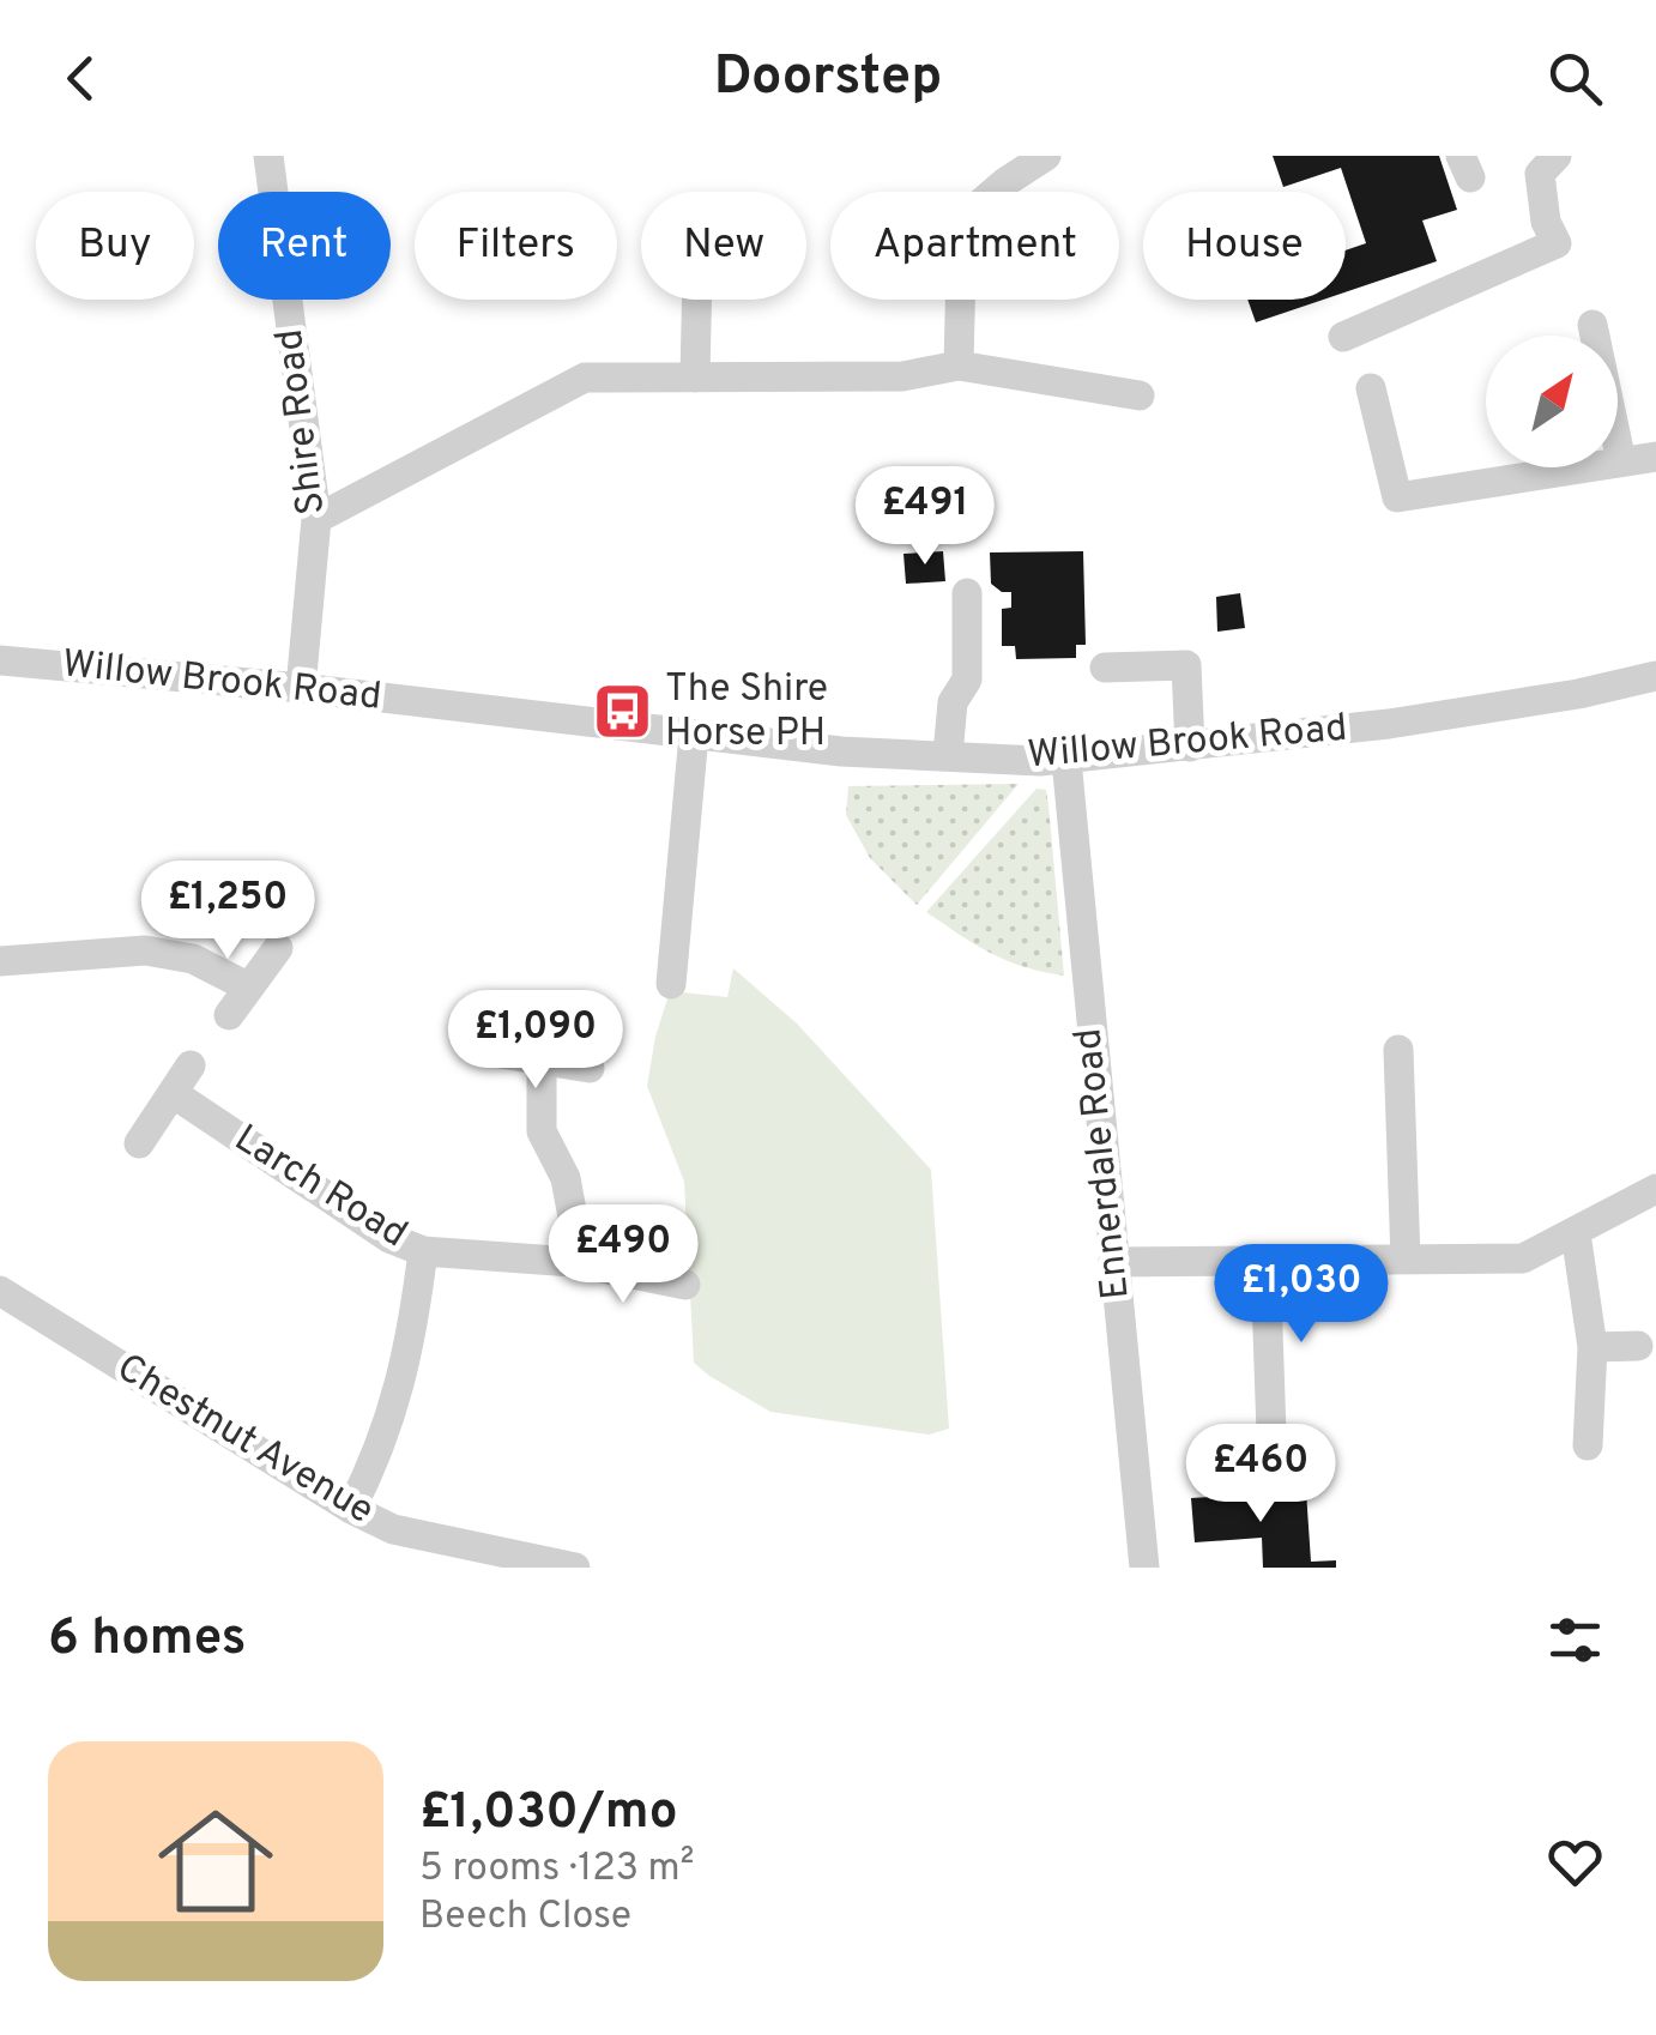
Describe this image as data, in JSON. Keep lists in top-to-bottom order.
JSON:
{
  "streets": {
    "street": [
      "Shire Road",
      "Willow Brook Road",
      "Ennerdale Road",
      "Larch Road",
      "Chestnut Avenue"
    ]
  },
  "crossings": [
    ["Shire Road", "Willow Brook Road"],
    ["Willow Brook Road", "Ennerdale Road"],
    ["Larch Road", "Chestnut Avenue"]
  ],
  "places": {
    "bus stop": ["The Shire Horse PH"]
  },
  "north": "top right",
  "page": {
    "header": "Doorstep",
    "chip": [
      "Buy",
      "Rent",
      "Filters",
      "New",
      "Apartment",
      "House"
    ],
    "price": [
      "£491",
      "£1,250",
      "£1,090",
      "£490",
      "£1,030",
      "£460"
    ],
    "heading": "6 homes",
    "list": [
      {
        "name": "£1,030/mo",
        "note": "5 rooms · 123 m² · Beech Close"
      }
    ]
  }
}
